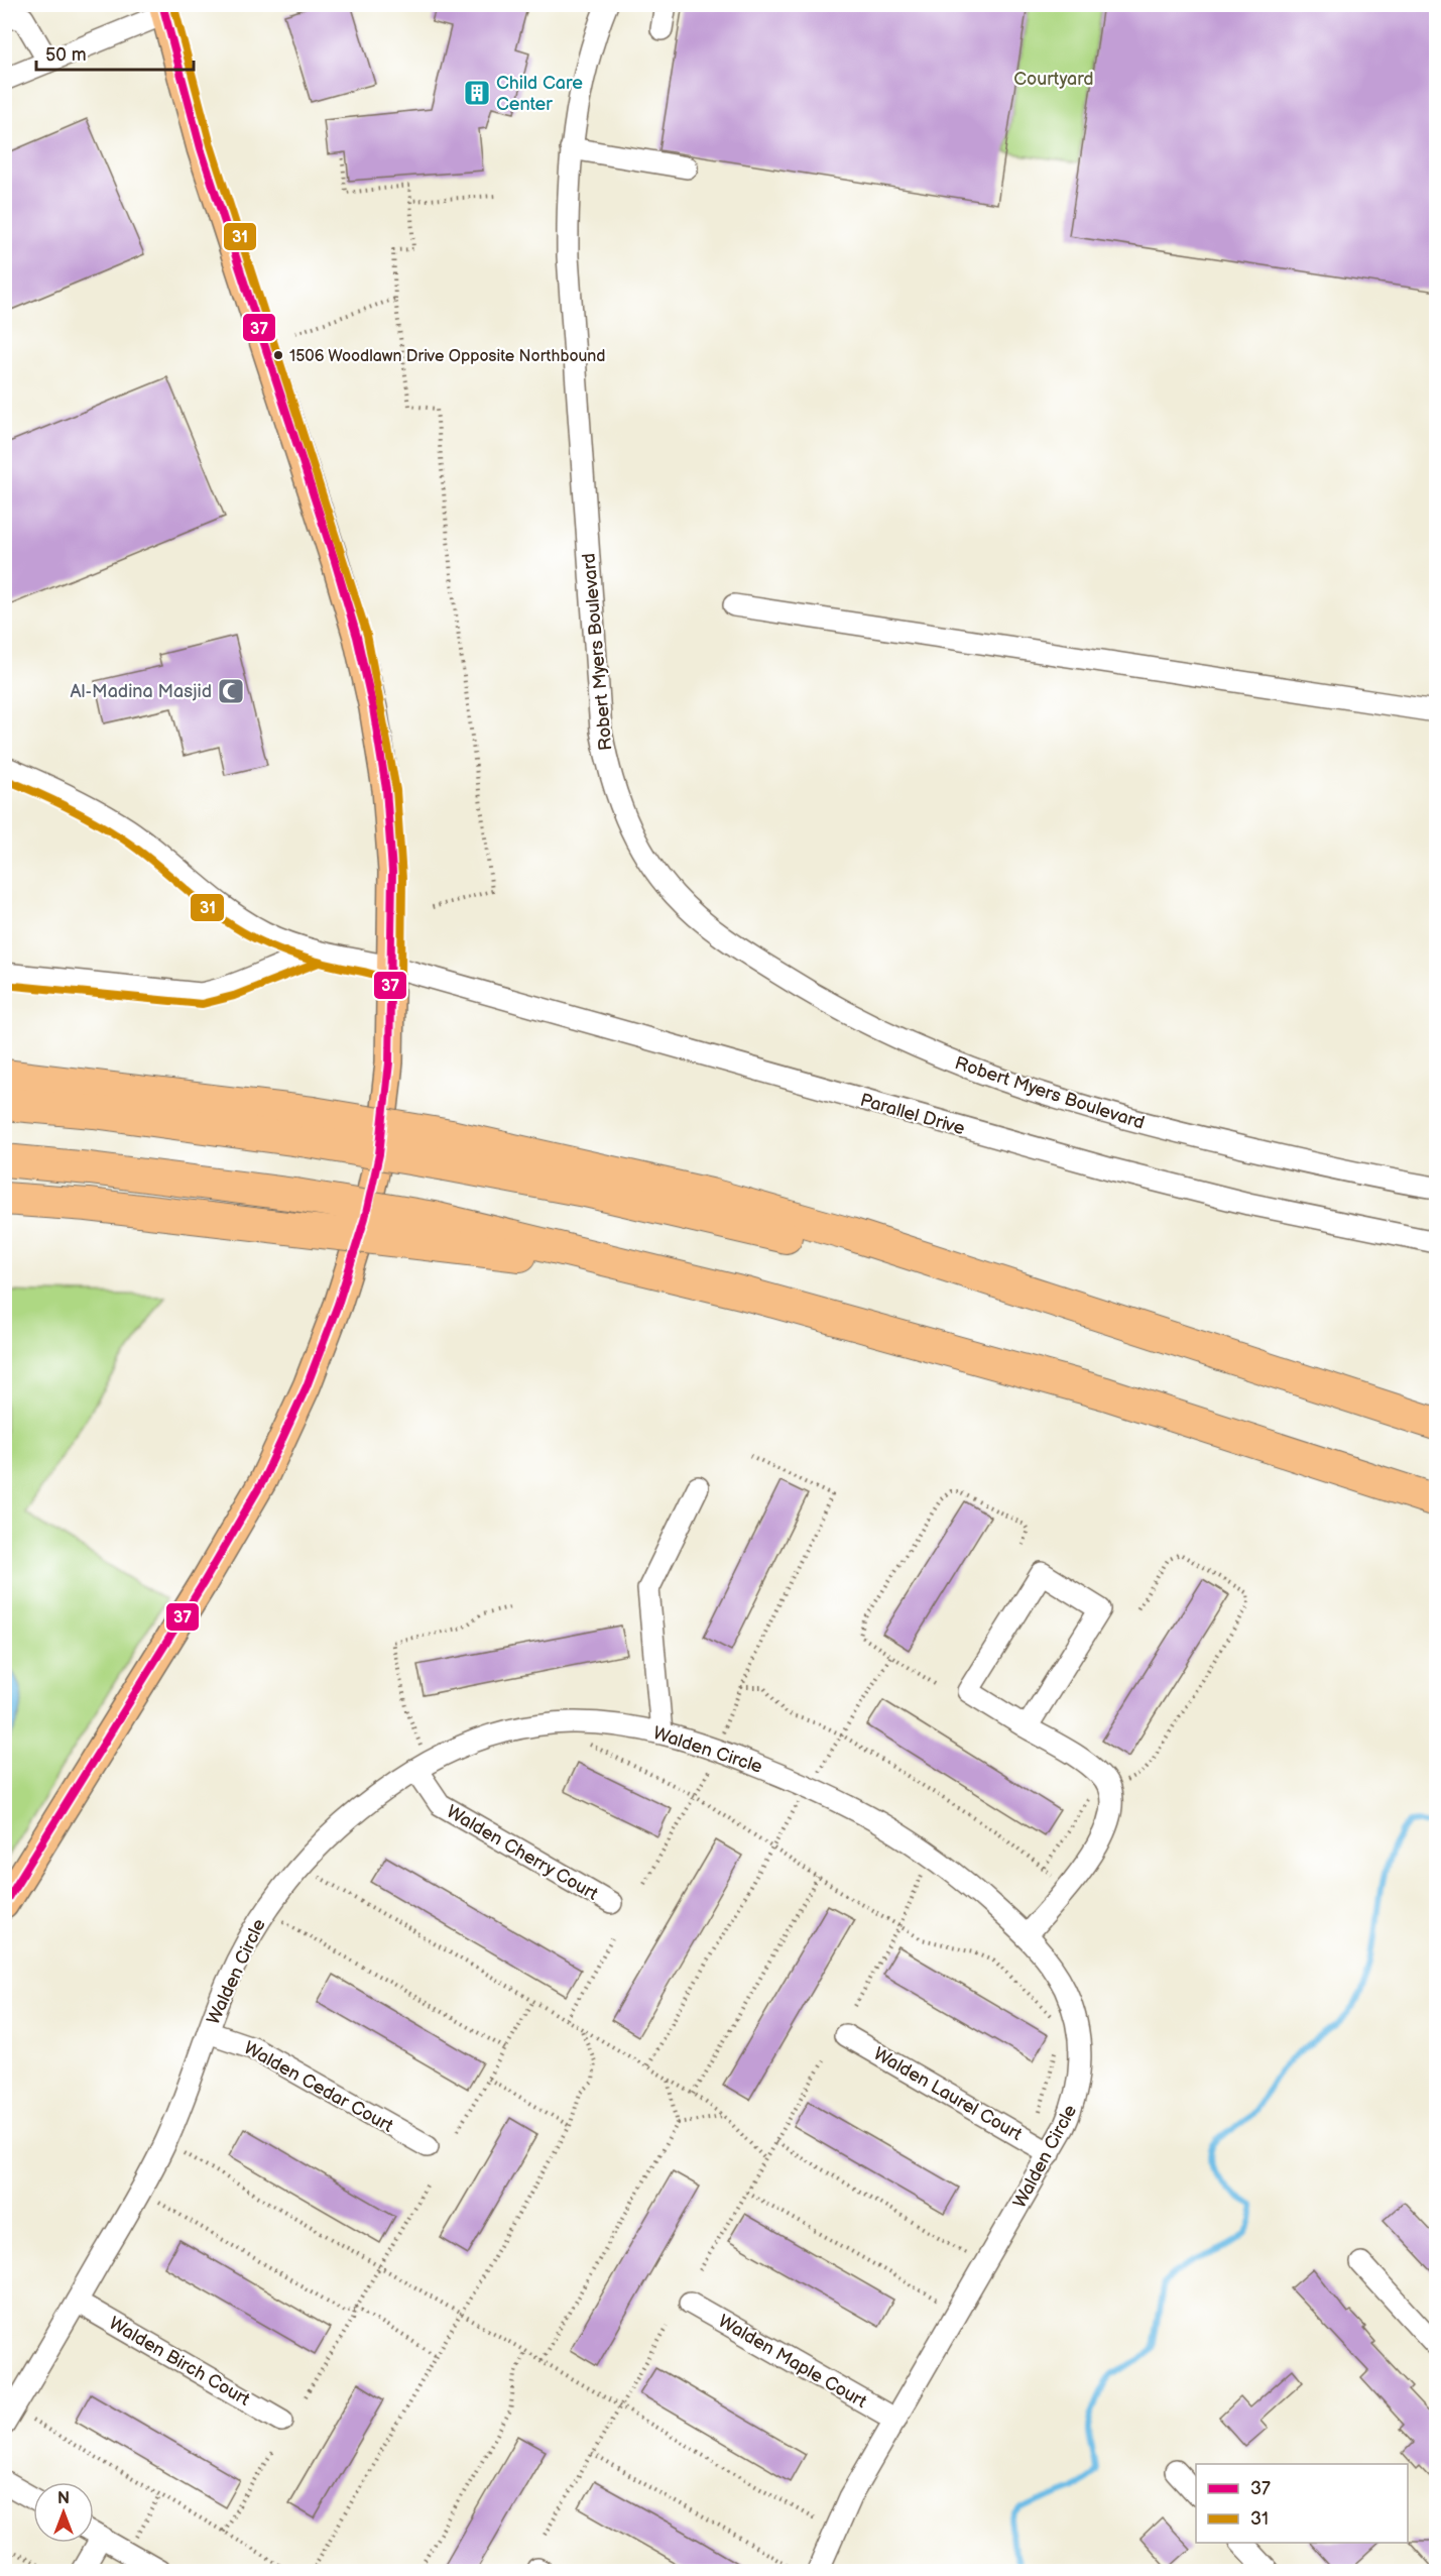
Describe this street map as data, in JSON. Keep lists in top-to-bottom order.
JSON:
{
  "streets": {
    "street": [
      "Robert Myers Boulevard",
      "Parallel Drive",
      "Walden Circle",
      "Walden Cherry Court",
      "Walden Cedar Court",
      "Walden Laurel Court",
      "Walden Birch Court",
      "Walden Maple Court"
    ]
  },
  "crossings": [
    ["Walden Circle", "Walden Cherry Court"],
    ["Walden Circle", "Walden Cedar Court"],
    ["Walden Circle", "Walden Laurel Court"],
    ["Walden Circle", "Walden Birch Court"],
    ["Walden Circle", "Walden Maple Court"]
  ],
  "parks": ["Courtyard"],
  "places": {
    "building": ["Child Care Center"],
    "other": ["1506 Woodlawn Drive Opposite Northbound"],
    "mosque": ["Al-Madina Masjid"]
  },
  "lines": ["transit line 37", "transit line 31"],
  "legend": ["37", "31"],
  "scale_bar": "50 m",
  "north": "top"
}
